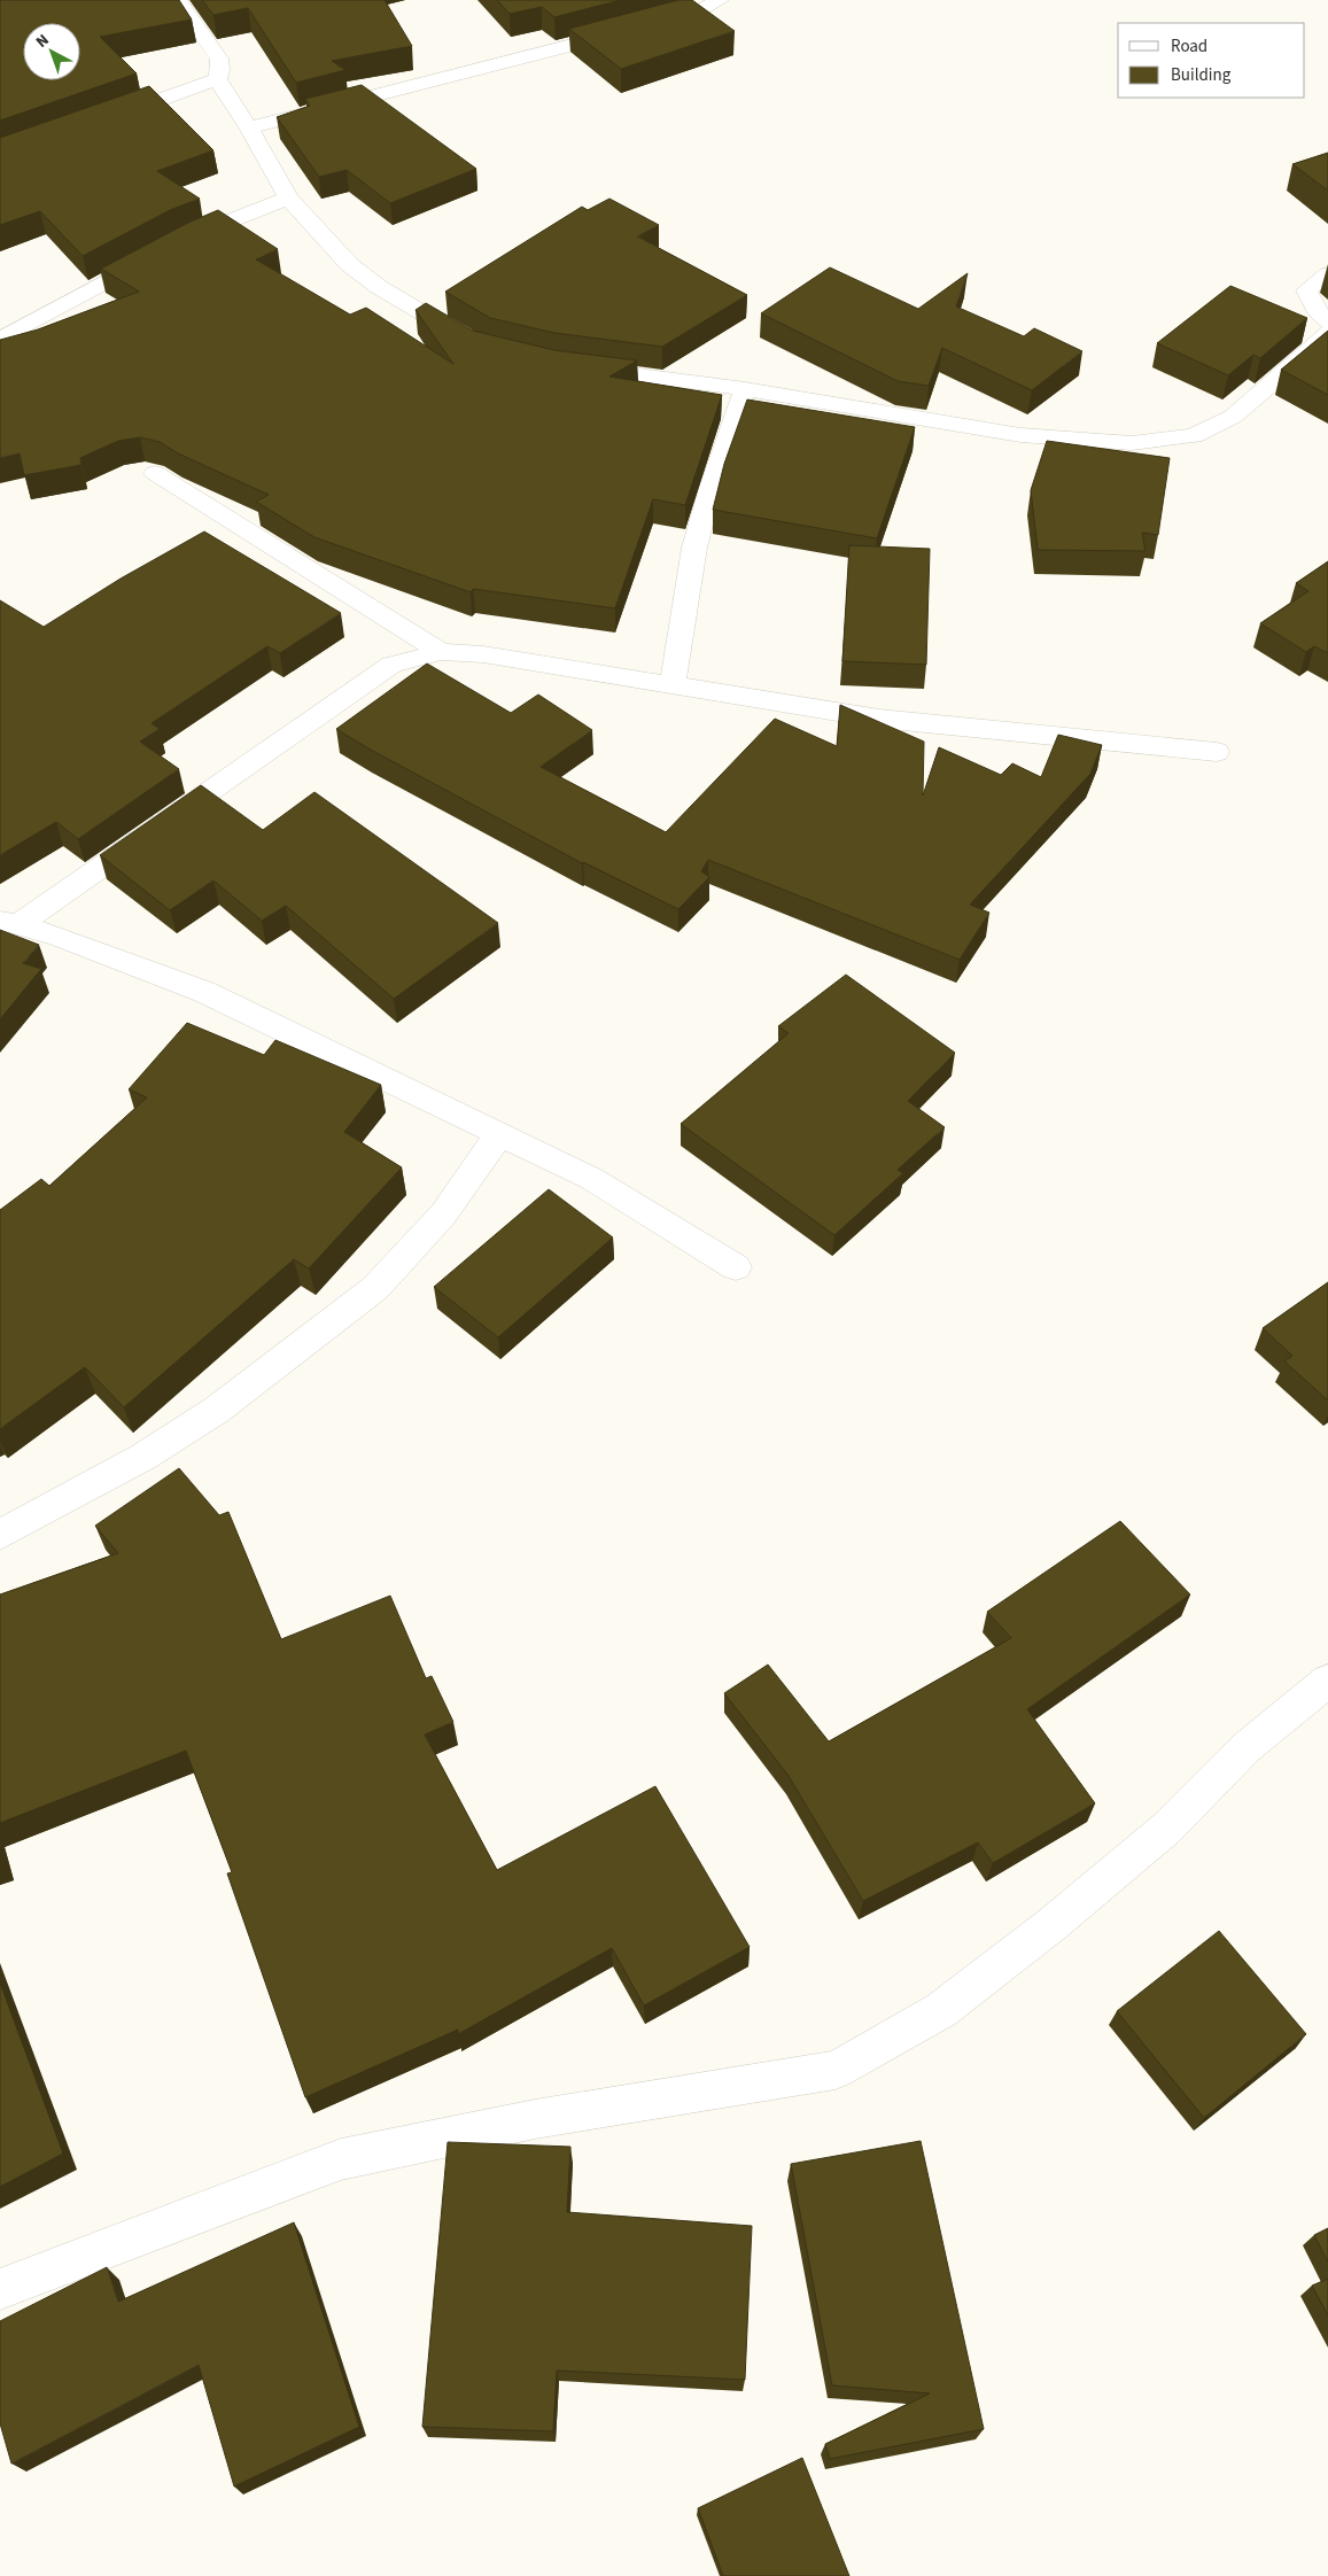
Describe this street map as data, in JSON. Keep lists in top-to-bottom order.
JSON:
{
  "legend": ["Road", "Building"],
  "north": "top left"
}
